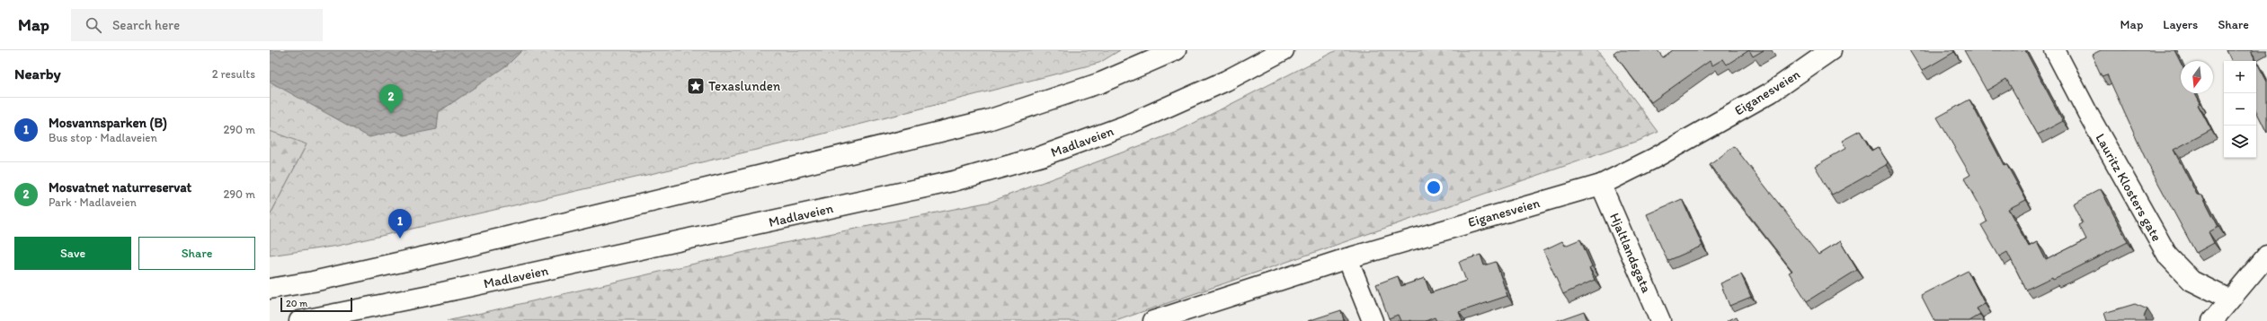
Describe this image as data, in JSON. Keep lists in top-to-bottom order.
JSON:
{
  "streets": {
    "main road": [
      "Eiganesveien",
      "Madlaveien",
      "Lauritz Klosters gate",
      "Hjaltlandsgata"
    ]
  },
  "crossings": [
    ["Eiganesveien", "Hjaltlandsgata"]
  ],
  "places": {
    "place": ["Texaslunden"]
  },
  "scale_bar": "20 m",
  "north": "bottom",
  "page": {
    "header": "Map",
    "search": "Search here",
    "nav": ["Map", "Layers", "Share"],
    "heading": ["Nearby", "2 results"],
    "map_buttons": ["+", "−"],
    "pins": ["2", "1"],
    "list": [
      {
        "mark": "1",
        "name": "Mosvannsparken (B)",
        "note": "Bus stop · Madlaveien",
        "value": "290 m"
      },
      {
        "mark": "2",
        "name": "Mosvatnet naturreservat",
        "note": "Park · Madlaveien",
        "value": "290 m"
      }
    ],
    "buttons": ["Save", "Share"],
    "scale": "20 m"
  }
}
